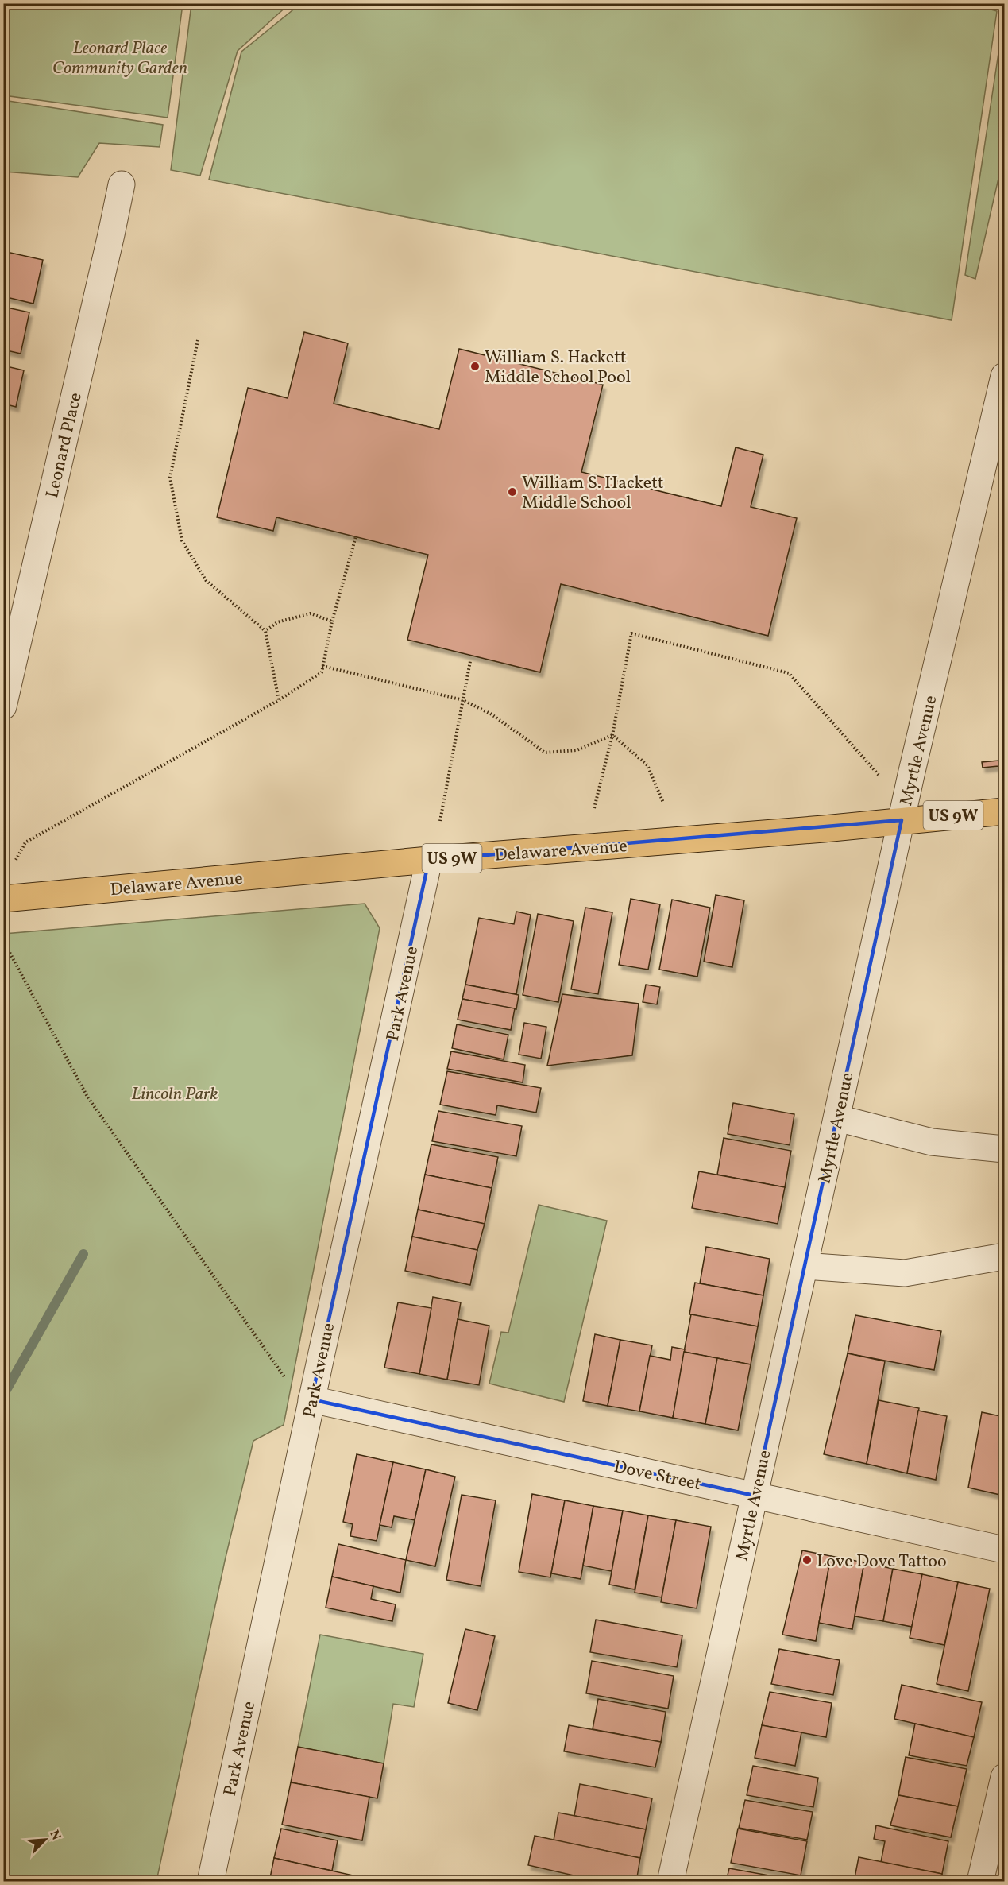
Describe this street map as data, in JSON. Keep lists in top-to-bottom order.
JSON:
{
  "streets": {
    "main road": ["US 9W", "Delaware Avenue"],
    "street": [
      "Leonard Place",
      "Myrtle Avenue",
      "Park Avenue",
      "Dove Street"
    ]
  },
  "crossings": [
    ["Myrtle Avenue", "Delaware Avenue"],
    ["Myrtle Avenue", "Dove Street"],
    ["Delaware Avenue", "Park Avenue"],
    ["Park Avenue", "Dove Street"]
  ],
  "parks": ["Leonard Place Community Garden", "Lincoln Park"],
  "places": ["William S. Hackett Middle School Pool", "William S. Hackett Middle School", "Love Dove Tattoo"],
  "north": "top right"
}
